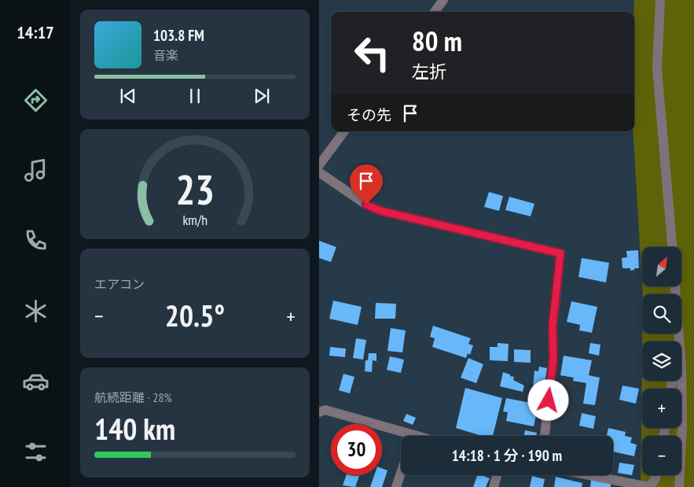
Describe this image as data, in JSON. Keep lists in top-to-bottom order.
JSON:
{
  "north": "top right",
  "page": {
    "tabs": "14:17",
    "turn": ["80 m", "左折"],
    "song": ["103.8 FM", "音楽"],
    "then": "その先",
    "map_buttons": ["+", "−"],
    "tile": [
      "エアコン",
      ["航続距離 · 28%", "140 km"]
    ],
    "heat": ["−", "20.5°", "+"],
    "limit": "30",
    "trip": "14:18 · 1 分 · 190 m",
    "gauge": ["23", "km/h"]
  }
}
